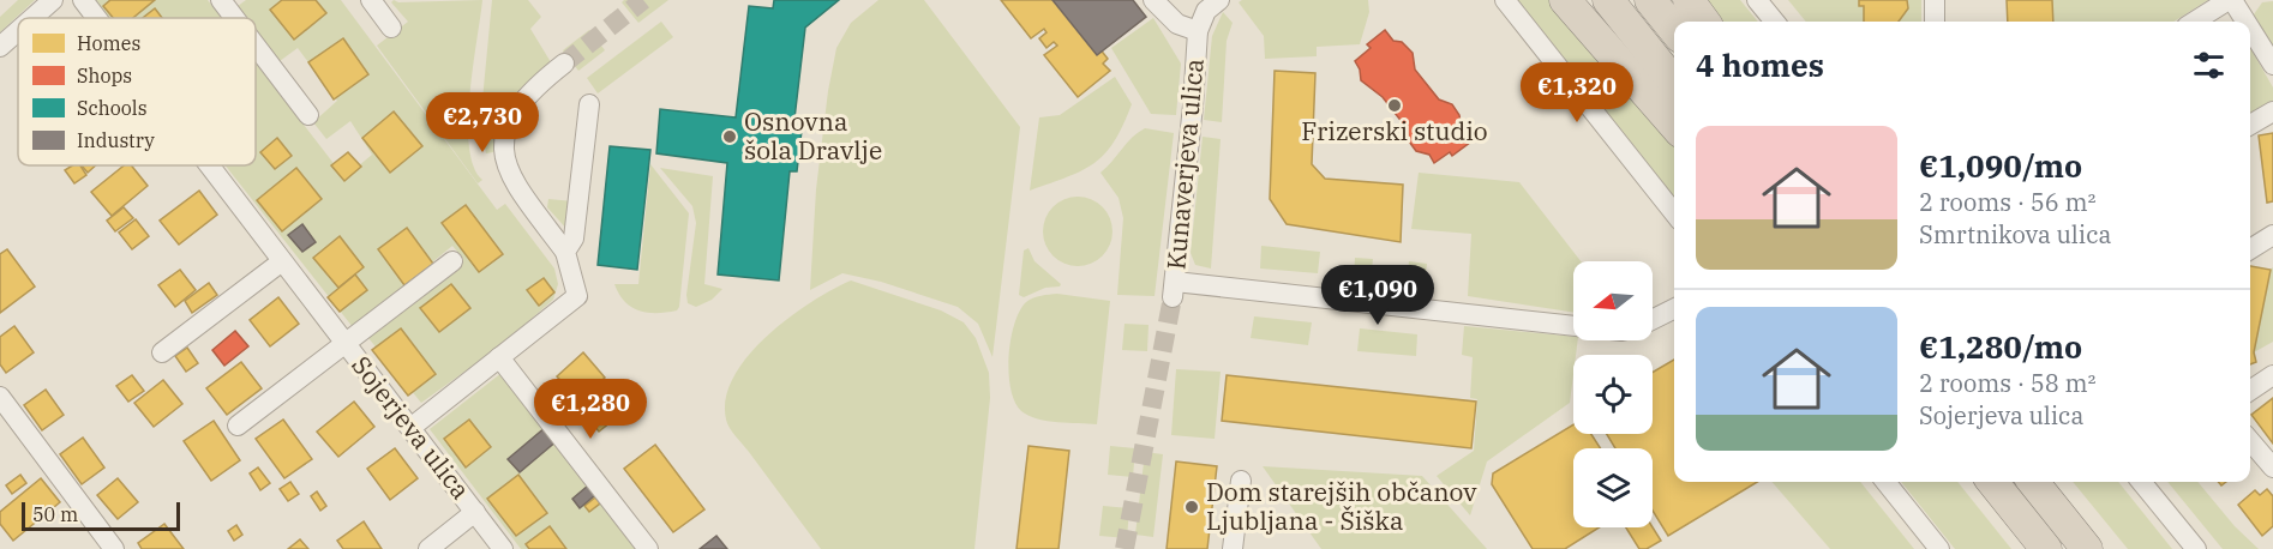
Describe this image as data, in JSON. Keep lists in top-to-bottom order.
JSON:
{
  "streets": {
    "street": ["Kunaverjeva ulica", "Sojerjeva ulica"]
  },
  "places": ["Frizerski studio", "Osnovna šola Dravlje", "Dom starejših občanov Ljubljana - Šiška"],
  "legend": [
    "Homes",
    "Shops",
    "Schools",
    "Industry"
  ],
  "scale_bar": "50 m",
  "north": "left",
  "page": {
    "heading": "4 homes",
    "price": [
      "€1,320",
      "€2,730",
      "€1,090",
      "€1,280"
    ],
    "list": [
      {
        "name": "€1,090/mo",
        "note": "2 rooms · 56 m² · Smrtnikova ulica"
      },
      {
        "name": "€1,280/mo",
        "note": "2 rooms · 58 m² · Sojerjeva ulica"
      }
    ],
    "scale": "50 m"
  }
}
